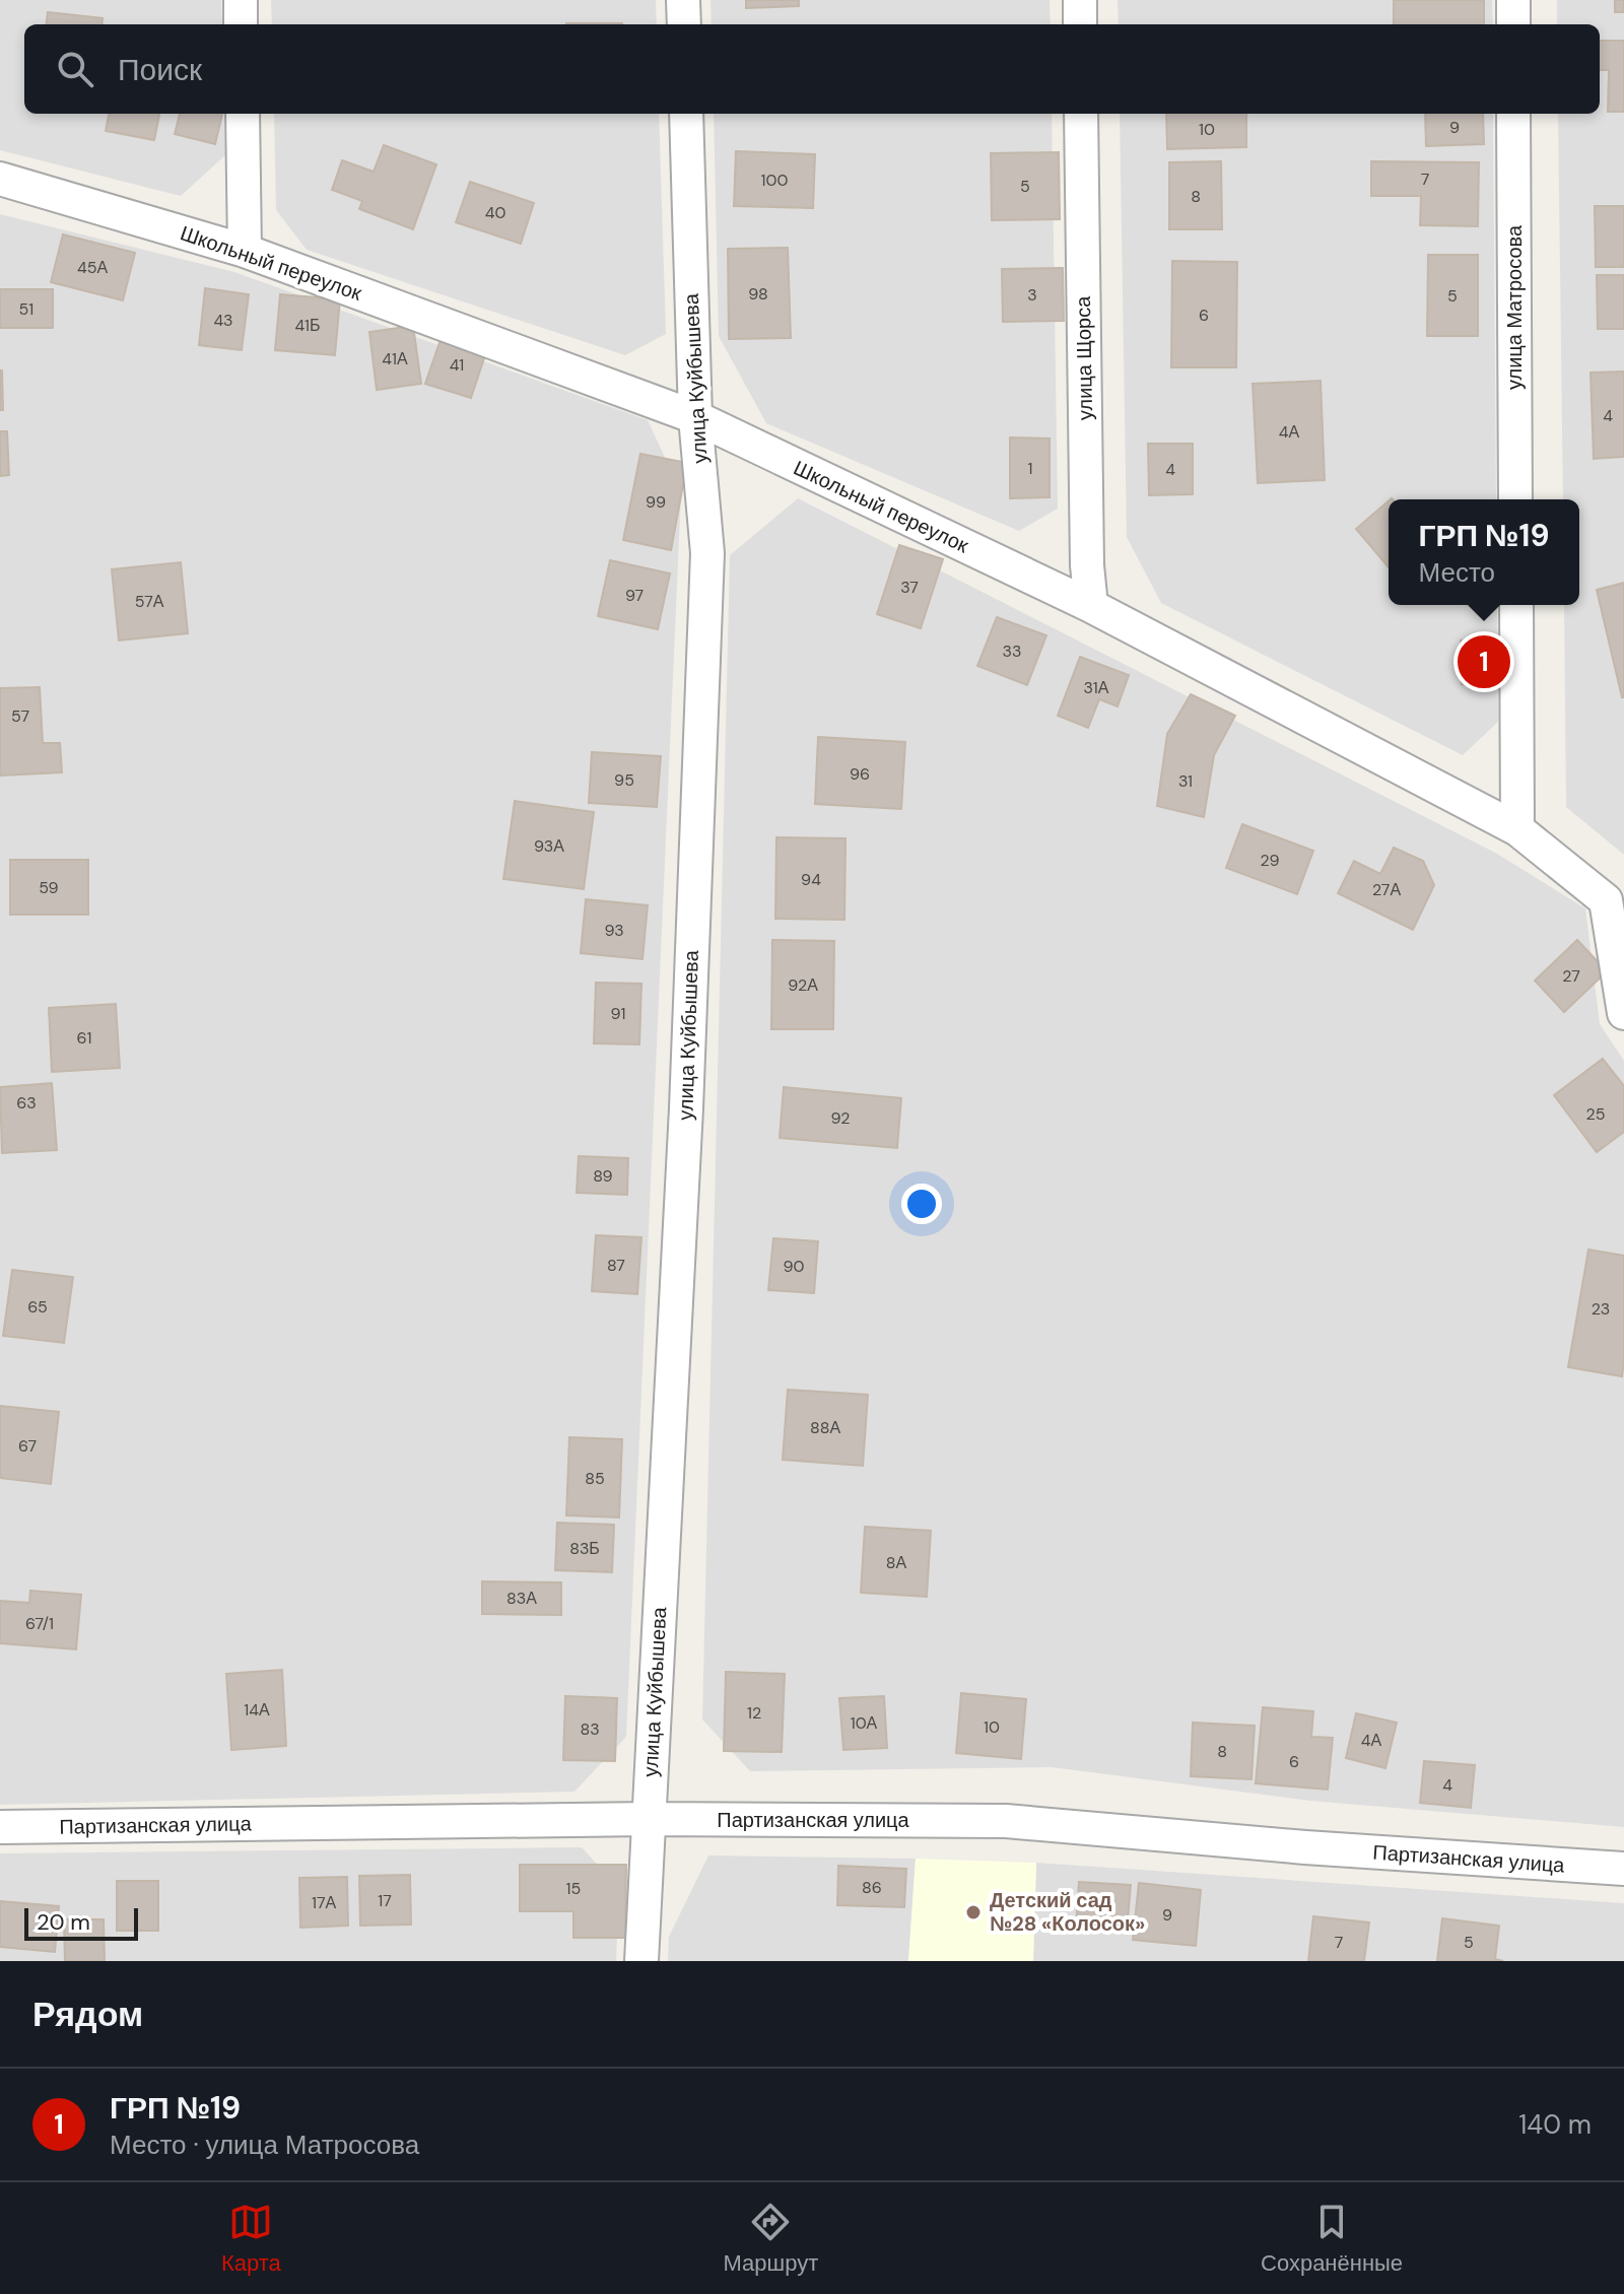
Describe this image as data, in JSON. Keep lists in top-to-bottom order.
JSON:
{
  "streets": {
    "street": [
      "Школьный переулок",
      "улица Матросова",
      "улица Щорса",
      "улица Куйбышева",
      "Партизанская улица"
    ]
  },
  "crossings": [
    ["Школьный переулок", "улица Щорса"],
    ["Школьный переулок", "улица Куйбышева"],
    ["улица Куйбышева", "Партизанская улица"]
  ],
  "places": ["Детский сад №28 «Колосок»"],
  "house_numbers": [
    "9",
    "10",
    "7",
    "100",
    "5",
    "8",
    "40",
    "45А",
    "98",
    "3",
    "5",
    "51",
    "6",
    "43",
    "41Б",
    "41А",
    "41",
    "4",
    "4А",
    "1",
    "4",
    "99",
    "37",
    "97",
    "57А",
    "33",
    "31А",
    "57",
    "96",
    "95",
    "31",
    "93А",
    "29",
    "94",
    "59",
    "27А",
    "93",
    "27",
    "92А",
    "91",
    "61",
    "63",
    "25",
    "92",
    "89",
    "87",
    "90",
    "65",
    "23",
    "88А",
    "67",
    "85",
    "83Б",
    "8А",
    "83А",
    "67/1",
    "14А",
    "12",
    "10А",
    "10",
    "83",
    "4А",
    "8",
    "6",
    "4",
    "86",
    "15",
    "17",
    "17А",
    "9",
    "7",
    "5"
  ],
  "scale_bar": "20 m",
  "page": {
    "search": "Поиск",
    "popup": ["ГРП №19", "Место"],
    "pins": "1",
    "scale": "20 m",
    "heading": "Рядом",
    "list": [
      {
        "mark": "1",
        "name": "ГРП №19",
        "note": "Место · улица Матросова",
        "value": "140 m"
      }
    ],
    "nav": ["Карта", "Маршрут", "Сохранённые"]
  }
}
